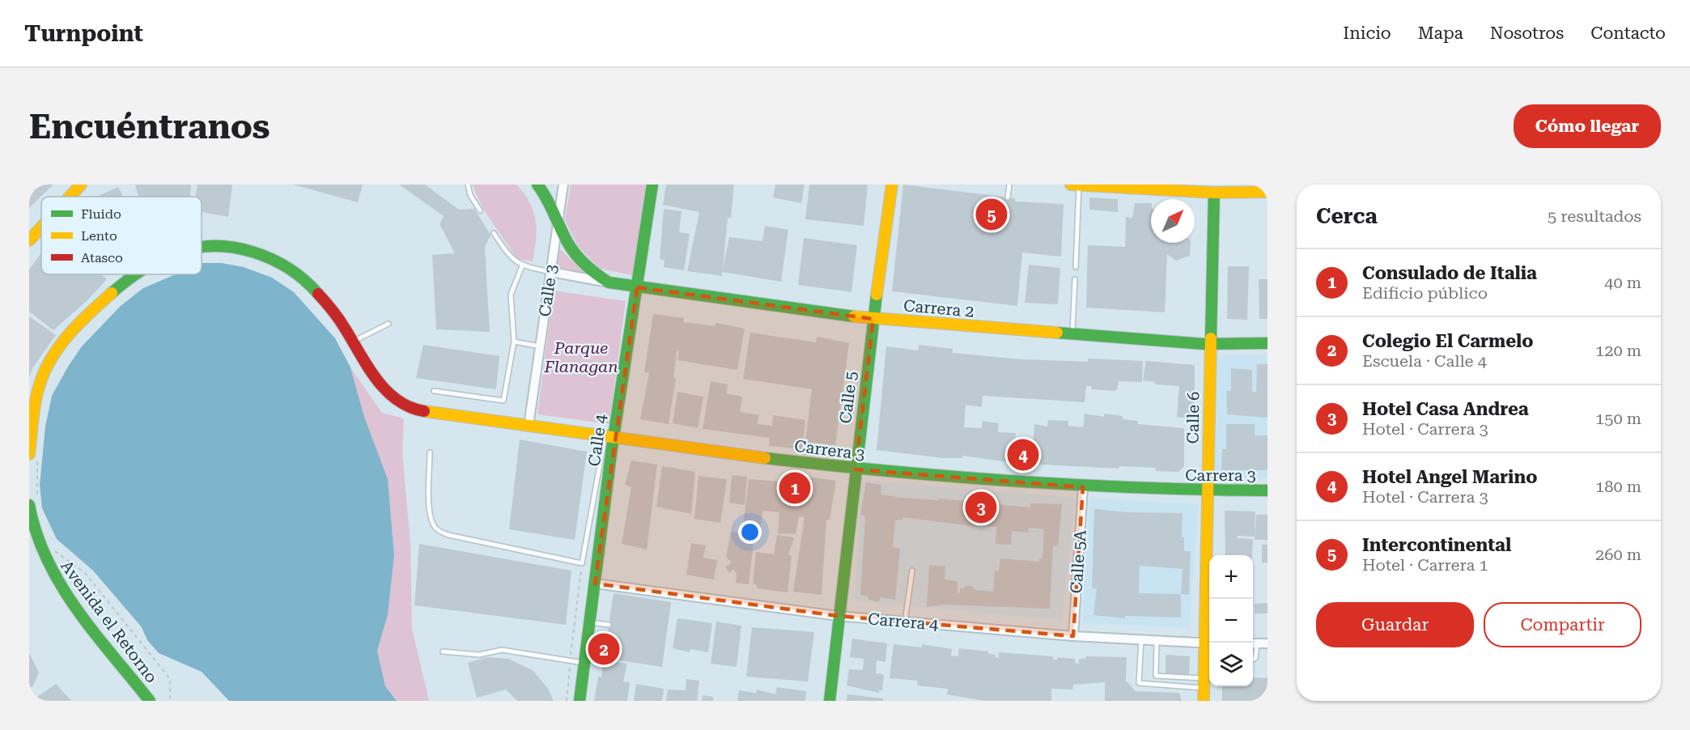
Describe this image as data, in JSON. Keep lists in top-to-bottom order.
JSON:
{
  "streets": {
    "main road": [
      "Carrera 2",
      "Calle 5",
      "Calle 6",
      "Calle 4",
      "Carrera 3",
      "Avenida el Retorno"
    ],
    "street": ["Calle 3", "Calle 5A", "Carrera 4"]
  },
  "crossings": [
    ["Calle 3", "Carrera 2"],
    ["Calle 3", "Carrera 3"],
    ["Carrera 2", "Calle 5"],
    ["Carrera 2", "Calle 6"],
    ["Carrera 2", "Calle 4"],
    ["Calle 5", "Carrera 3"],
    ["Calle 5", "Carrera 4"],
    ["Calle 6", "Carrera 3"],
    ["Calle 6", "Carrera 4"],
    ["Calle 4", "Carrera 3"],
    ["Calle 4", "Carrera 4"],
    ["Carrera 3", "Calle 5A"],
    ["Calle 5A", "Carrera 4"]
  ],
  "parks": ["Parque Flanagan"],
  "legend": ["Fluido", "Lento", "Atasco"],
  "north": "top right",
  "page": {
    "header": "Turnpoint",
    "nav": [
      "Inicio",
      "Mapa",
      "Nosotros",
      "Contacto"
    ],
    "buttons": [
      "Cómo llegar",
      ["Guardar", "Compartir"]
    ],
    "title": "Encuéntranos",
    "heading": ["Cerca", "5 resultados"],
    "pins": [
      "5",
      "4",
      "1",
      "3",
      "2"
    ],
    "list": [
      {
        "mark": "1",
        "name": "Consulado de Italia",
        "note": "Edificio público",
        "value": "40 m"
      },
      {
        "mark": "2",
        "name": "Colegio El Carmelo",
        "note": "Escuela · Calle 4",
        "value": "120 m"
      },
      {
        "mark": "3",
        "name": "Hotel Casa Andrea",
        "note": "Hotel · Carrera 3",
        "value": "150 m"
      },
      {
        "mark": "4",
        "name": "Hotel Angel Marino",
        "note": "Hotel · Carrera 3",
        "value": "180 m"
      },
      {
        "mark": "5",
        "name": "Intercontinental",
        "note": "Hotel · Carrera 1",
        "value": "260 m"
      }
    ],
    "map_buttons": ["+", "−"]
  }
}
